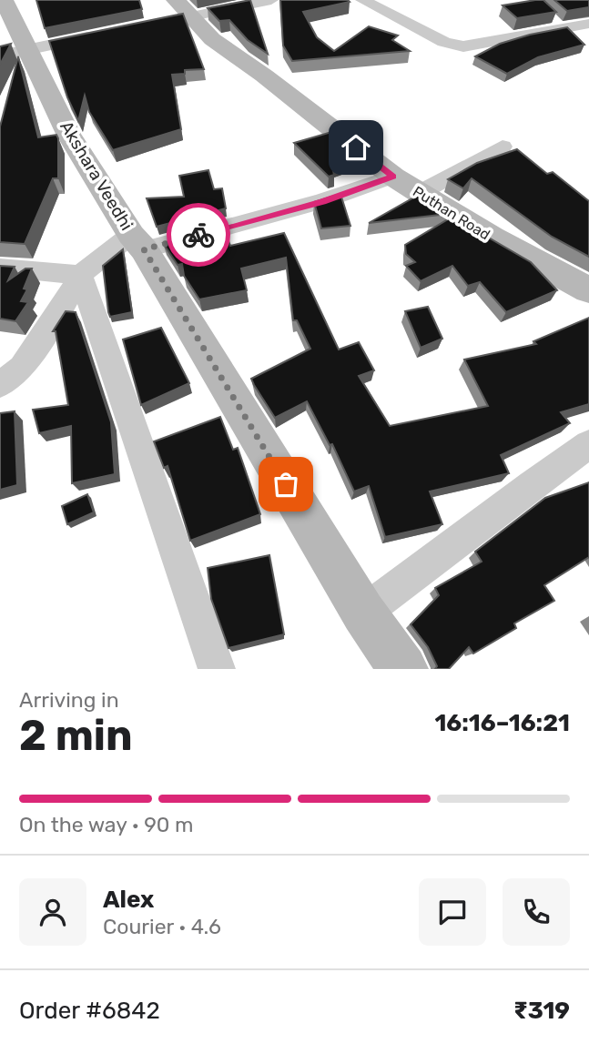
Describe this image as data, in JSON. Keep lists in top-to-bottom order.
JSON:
{
  "streets": {
    "street": ["Akshara Veedhi", "Puthan Road"]
  },
  "page": {
    "heading": ["2 min", "Arriving in", "16:16–16:21"],
    "panel": [
      "Alex",
      "Courier · 4.6",
      "Order #6842",
      "₹319"
    ],
    "bar": "On the way · 90 m"
  }
}
